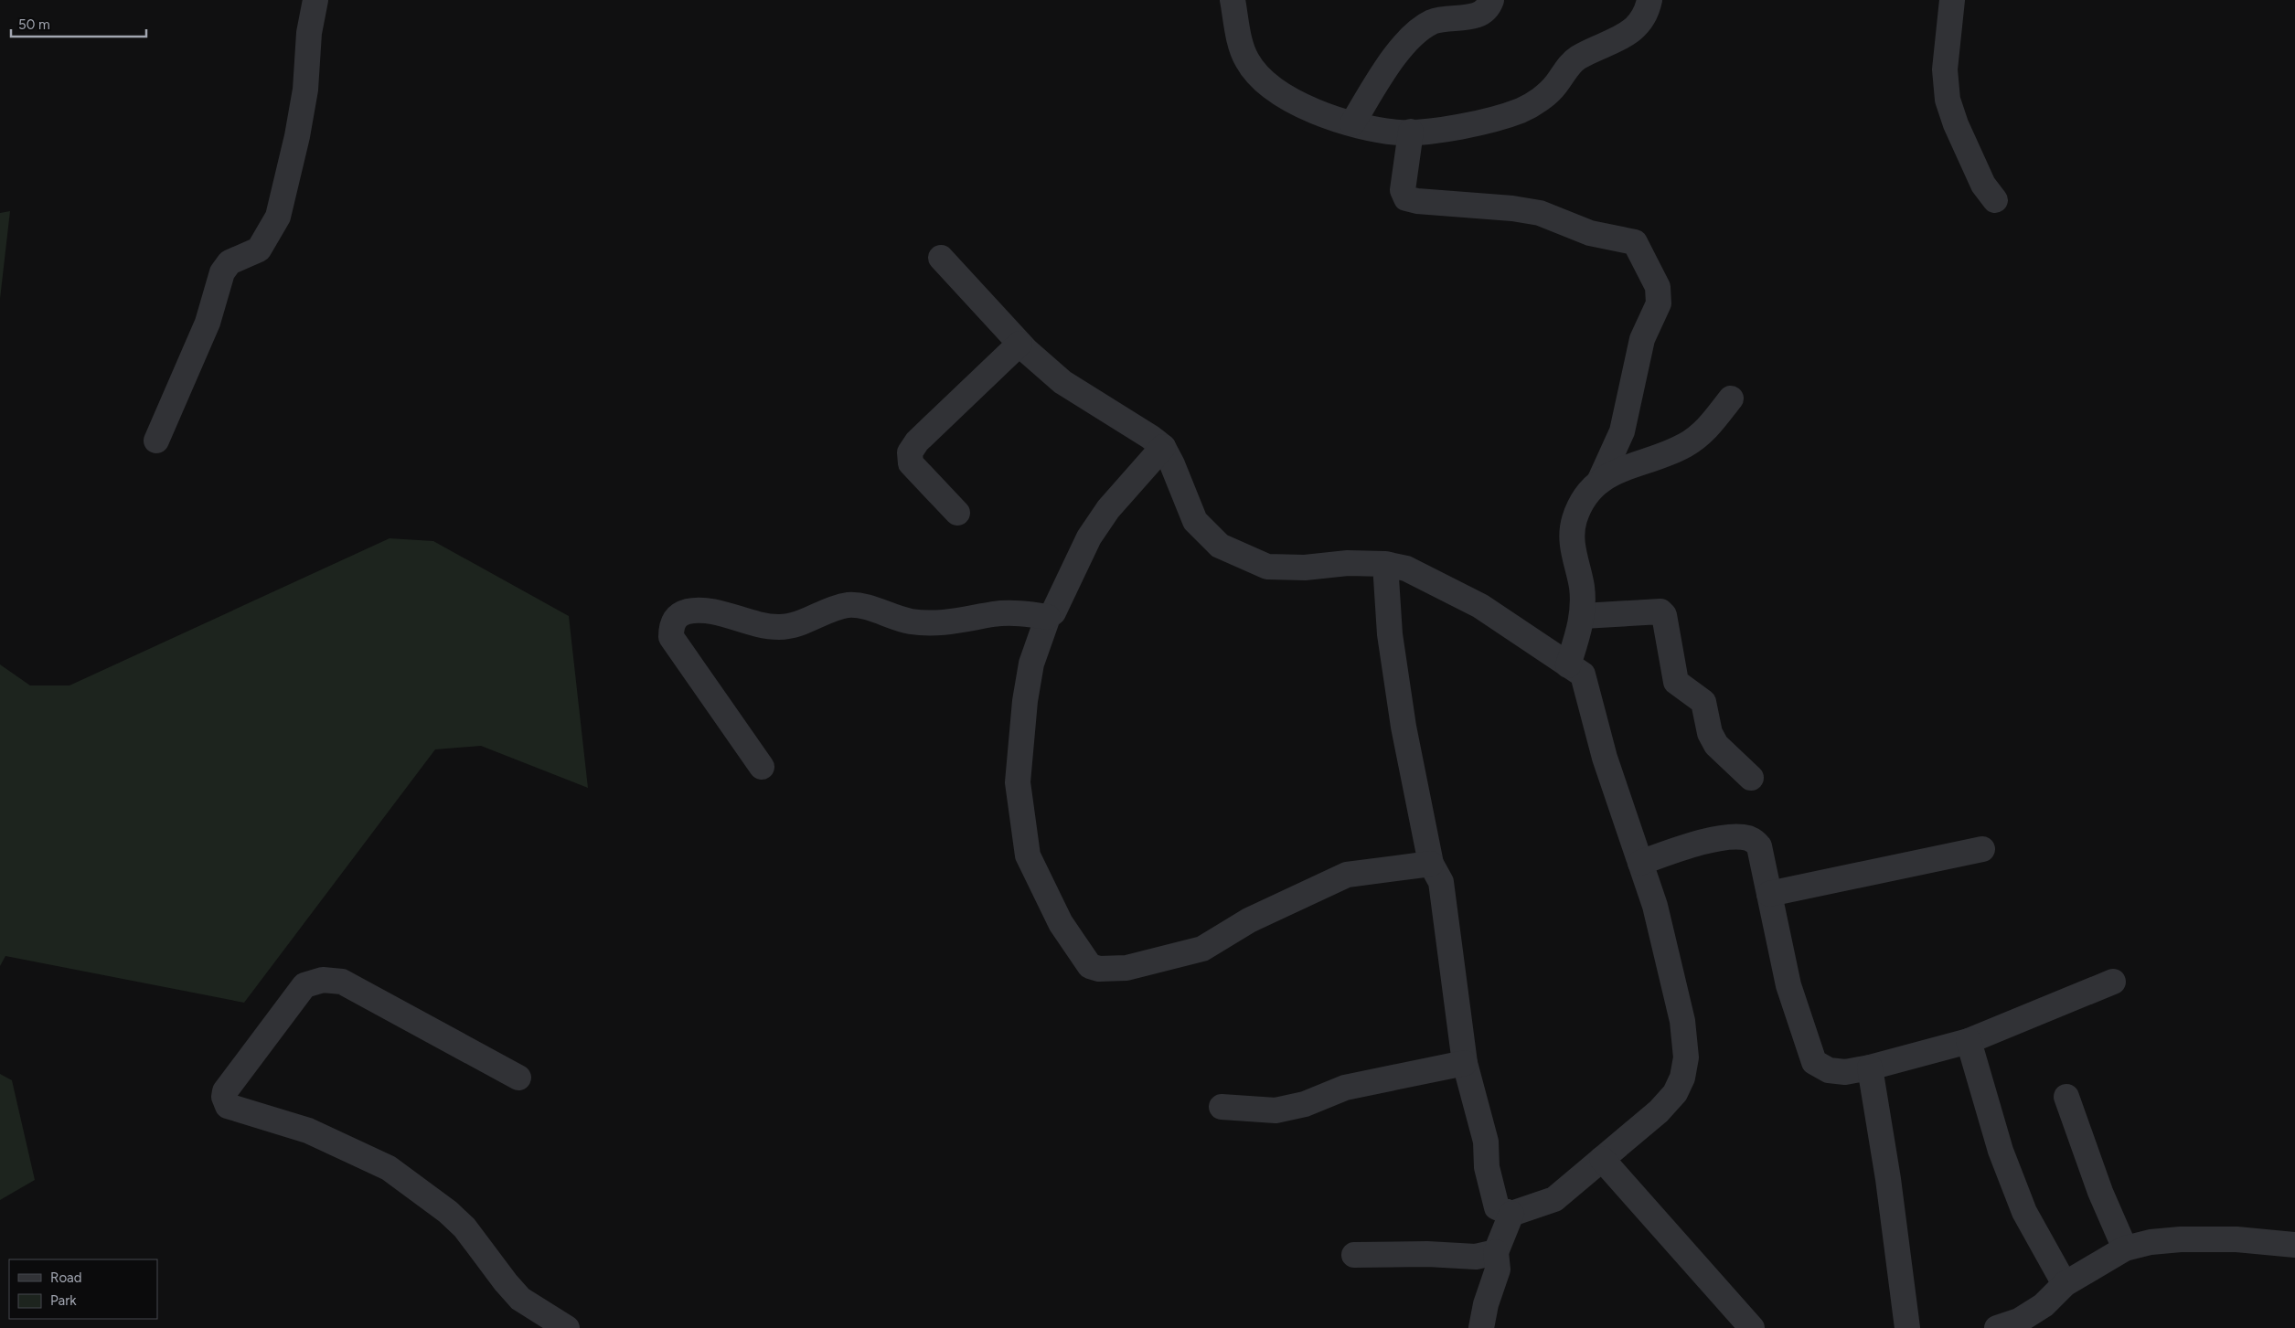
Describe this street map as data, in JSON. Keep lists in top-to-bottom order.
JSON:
{
  "legend": ["Road", "Park"],
  "scale_bar": "50 m"
}
